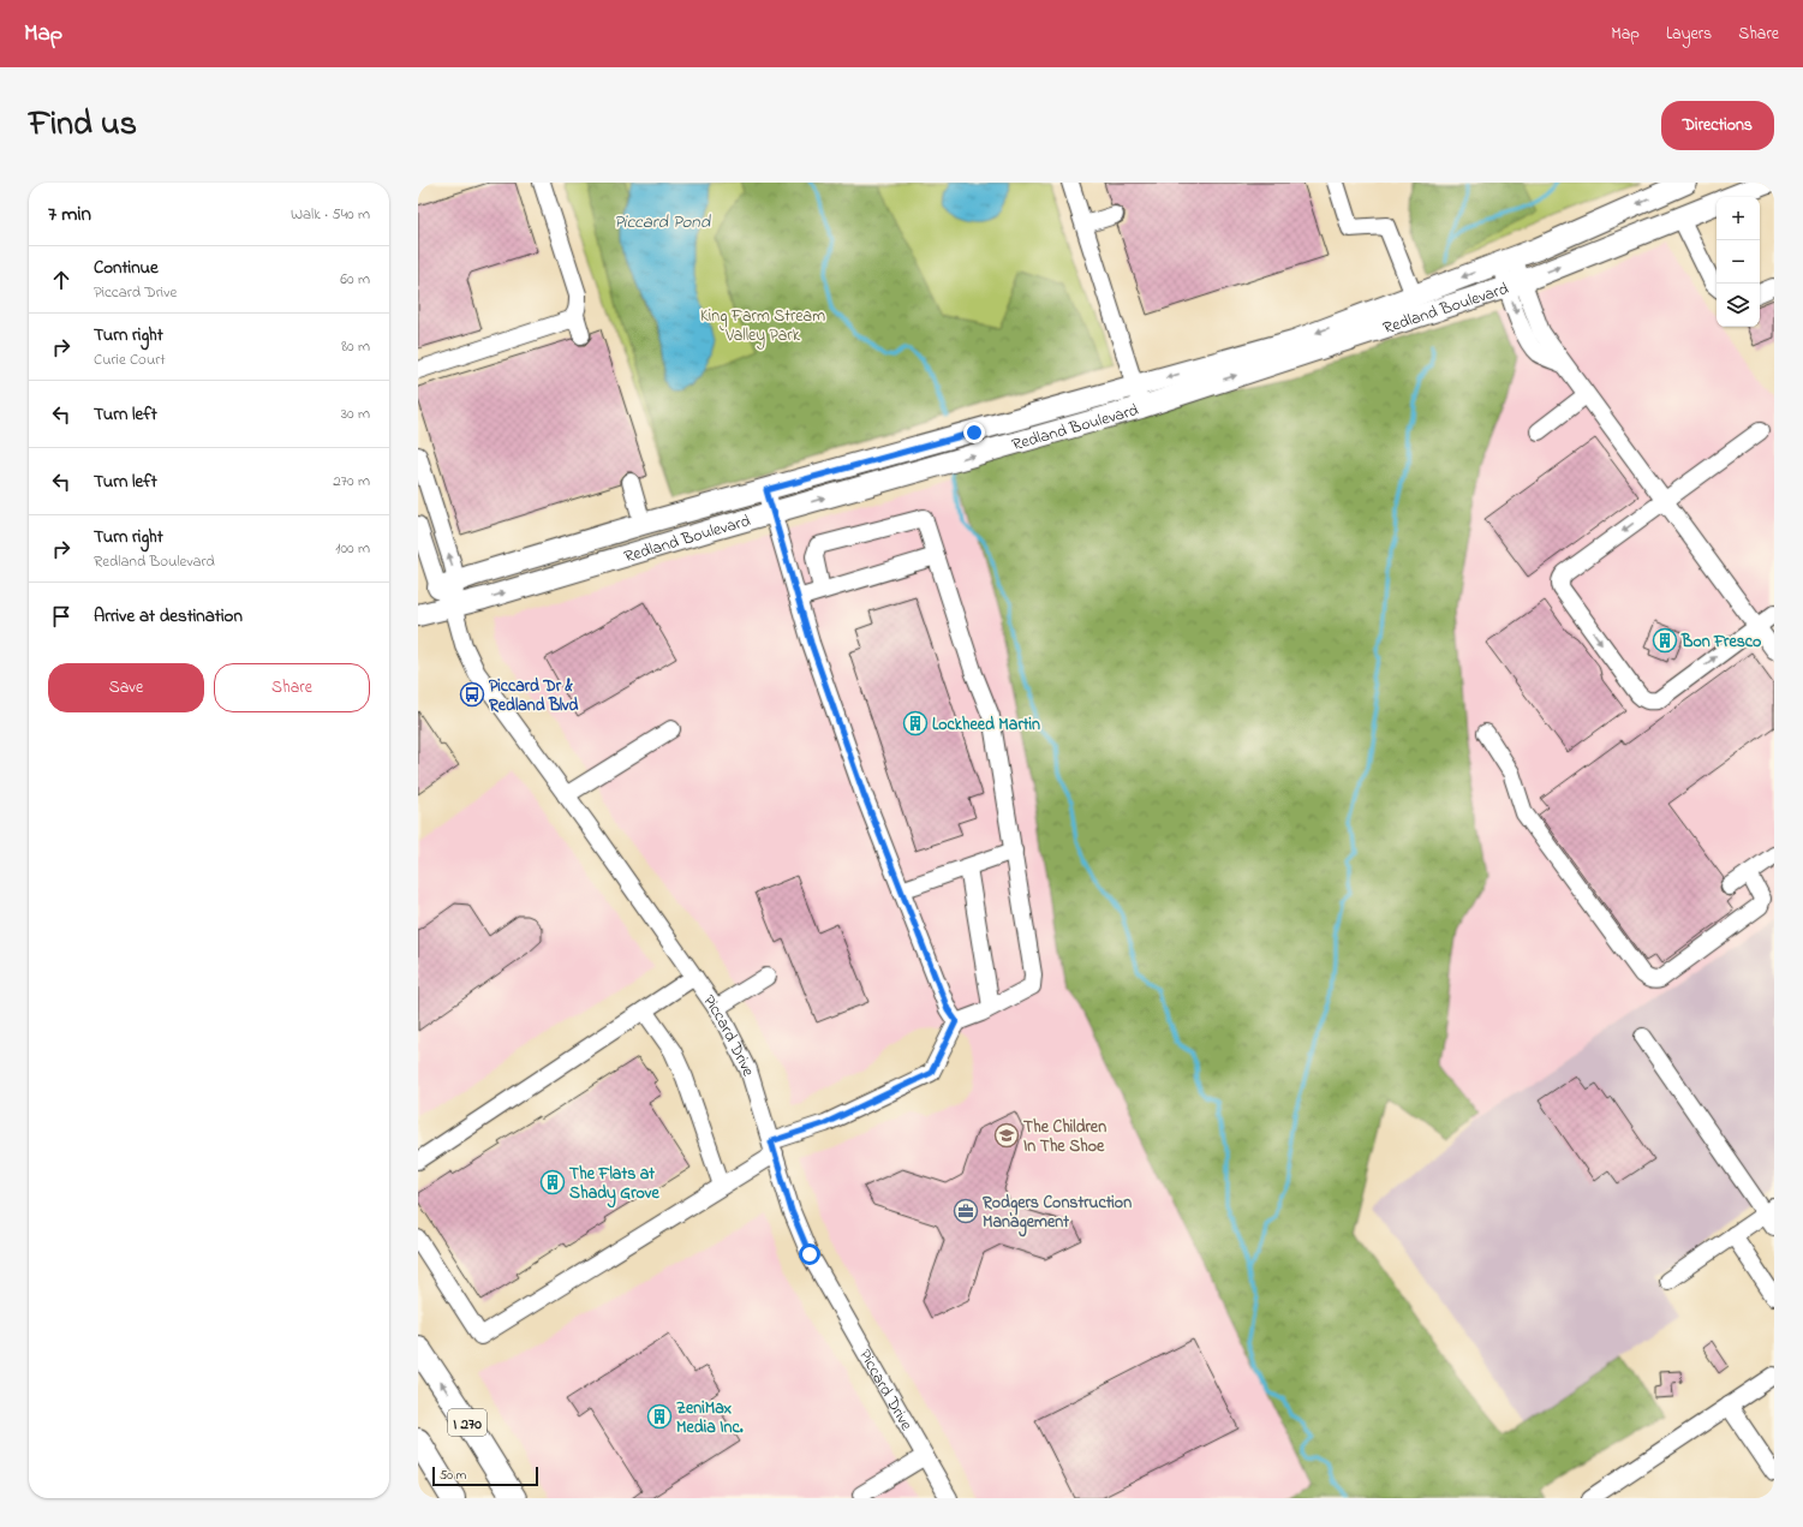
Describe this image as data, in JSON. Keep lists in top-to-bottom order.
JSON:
{
  "streets": {
    "highway": ["I 270"],
    "main road": ["Redland Boulevard"],
    "street": ["Piccard Drive"]
  },
  "crossings": [
    ["Redland Boulevard", "Piccard Drive"]
  ],
  "water": ["Piccard Pond"],
  "parks": ["King Farm Stream Valley Park"],
  "places": {
    "building": [
      "Bon Fresco",
      "Lockheed Martin",
      "The Flats at Shady Grove",
      "ZeniMax Media Inc."
    ],
    "bus stop": ["Piccard Dr & Redland Blvd"],
    "school or university": ["The Children In The Shoe"],
    "office": ["Rodgers Construction Management"]
  },
  "scale_bar": "50 m",
  "page": {
    "header": "Map",
    "nav": ["Map", "Layers", "Share"],
    "title": "Find us",
    "buttons": [
      "Directions",
      ["Save", "Share"]
    ],
    "heading": ["7 min", "Walk · 540 m"],
    "map_buttons": ["+", "−"],
    "list": [
      ["Continue", "Piccard Drive", "60 m"],
      ["Turn right", "Curie Court", "80 m"],
      ["Turn left", "30 m"],
      ["Turn left", "270 m"],
      ["Turn right", "Redland Boulevard", "100 m"],
      "Arrive at destination"
    ],
    "scale": "50 m"
  }
}
